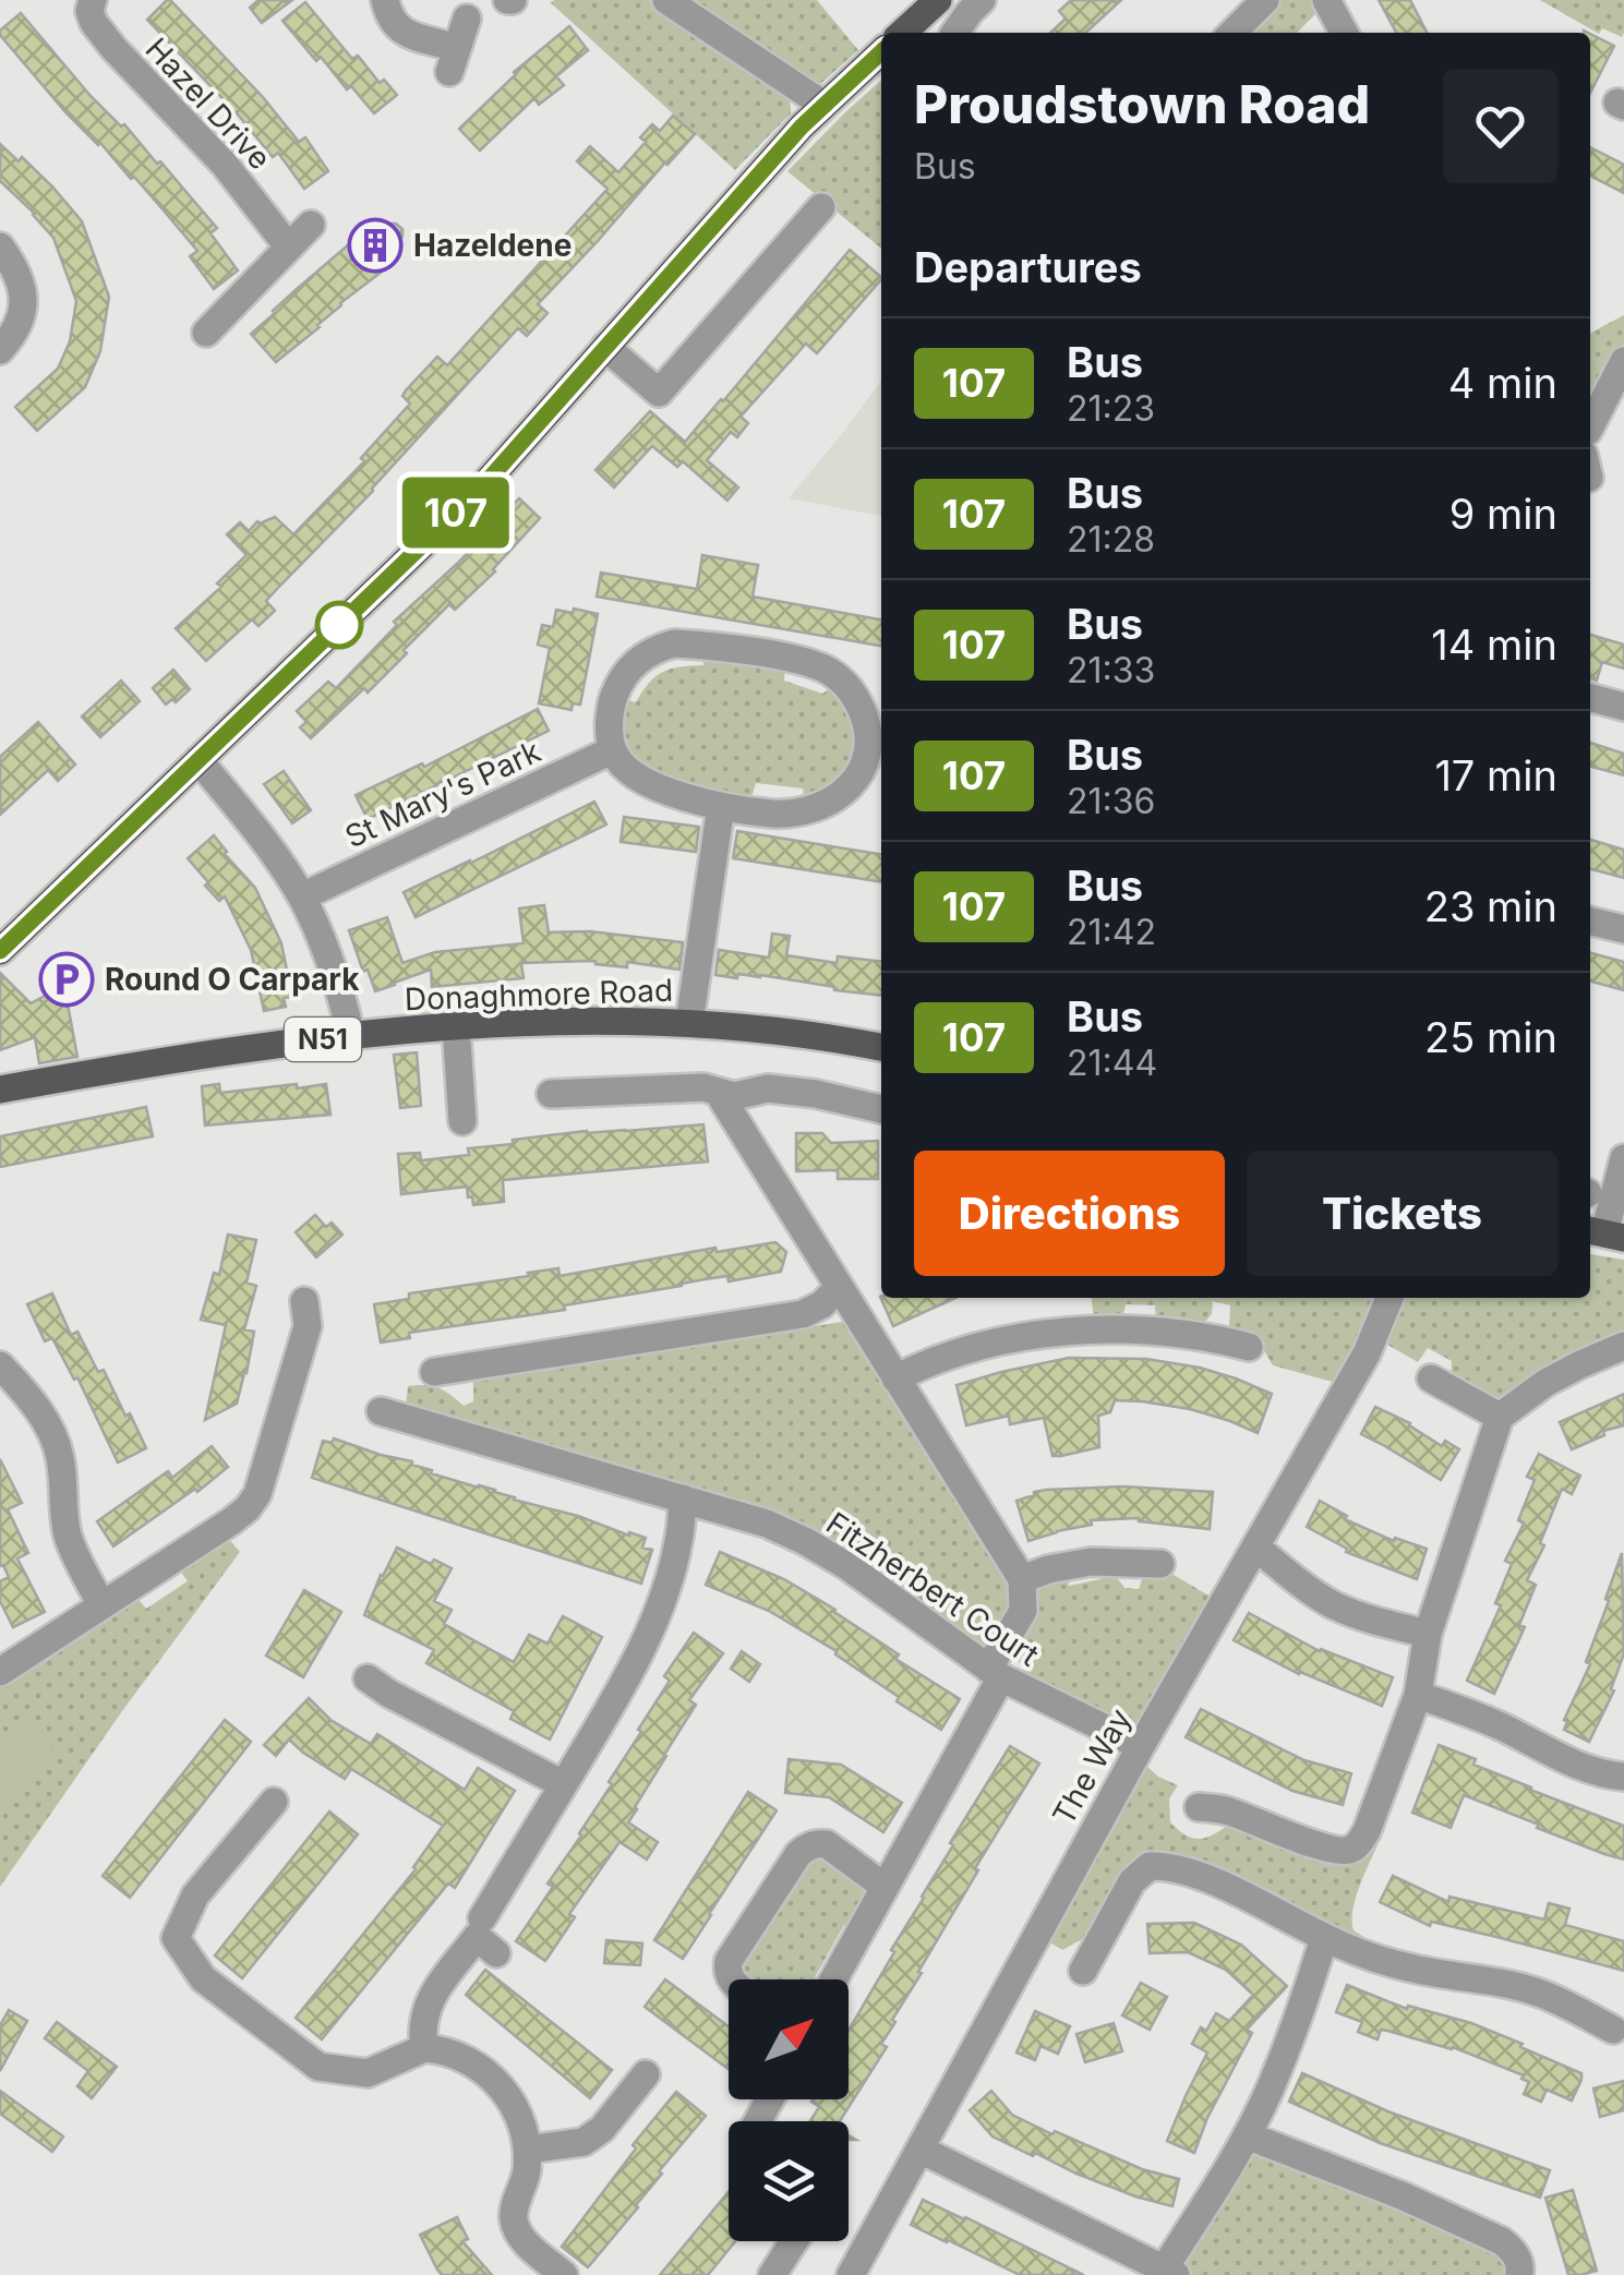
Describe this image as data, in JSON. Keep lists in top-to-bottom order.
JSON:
{
  "streets": {
    "main road": ["Donaghmore Road", "N51"],
    "street": [
      "Hazel Drive",
      "St Mary's Park",
      "Fitzherbert Court",
      "The Way"
    ]
  },
  "crossings": [
    ["Fitzherbert Court", "The Way"]
  ],
  "places": {
    "building": ["Hazeldene"],
    "parking": ["Round O Carpark"]
  },
  "lines": ["bus line 107"],
  "north": "top right",
  "page": {
    "on_map": "107",
    "heading": [
      ["Proudstown Road", "Bus"],
      "Departures"
    ],
    "list": [
      {
        "mark": "107",
        "name": "Bus",
        "note": "21:23",
        "value": "4 min"
      },
      {
        "mark": "107",
        "name": "Bus",
        "note": "21:28",
        "value": "9 min"
      },
      {
        "mark": "107",
        "name": "Bus",
        "note": "21:33",
        "value": "14 min"
      },
      {
        "mark": "107",
        "name": "Bus",
        "note": "21:36",
        "value": "17 min"
      },
      {
        "mark": "107",
        "name": "Bus",
        "note": "21:42",
        "value": "23 min"
      },
      {
        "mark": "107",
        "name": "Bus",
        "note": "21:44",
        "value": "25 min"
      }
    ],
    "buttons": ["Directions", "Tickets"]
  }
}
